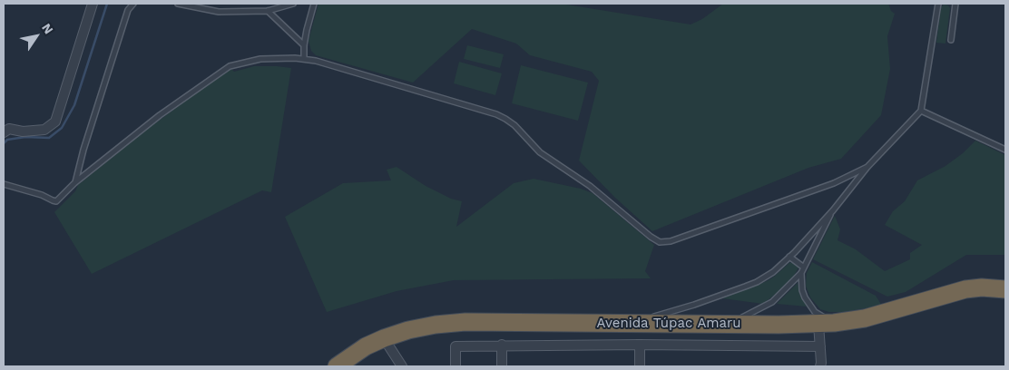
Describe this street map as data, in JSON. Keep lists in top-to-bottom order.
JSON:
{
  "streets": {
    "highway": ["Avenida Túpac Amaru"]
  },
  "north": "top right"
}
